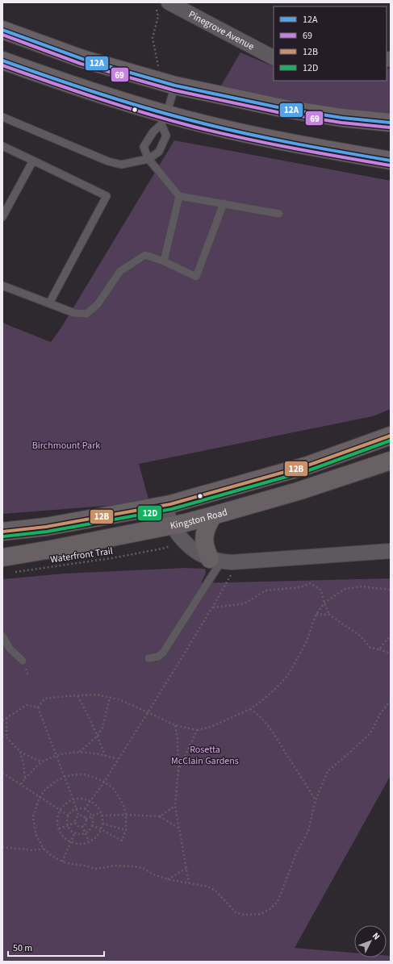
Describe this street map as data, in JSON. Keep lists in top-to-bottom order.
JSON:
{
  "streets": {
    "main road": ["Kingston Road"],
    "street": ["Pinegrove Avenue"],
    "path": ["Waterfront Trail"]
  },
  "parks": ["Birchmount Park", "Rosetta McClain Gardens"],
  "lines": [
    "transit line 12A",
    "transit line 69",
    "transit line 12B",
    "transit line 12D"
  ],
  "legend": [
    "12A",
    "69",
    "12B",
    "12D"
  ],
  "scale_bar": "50 m",
  "north": "top right"
}
